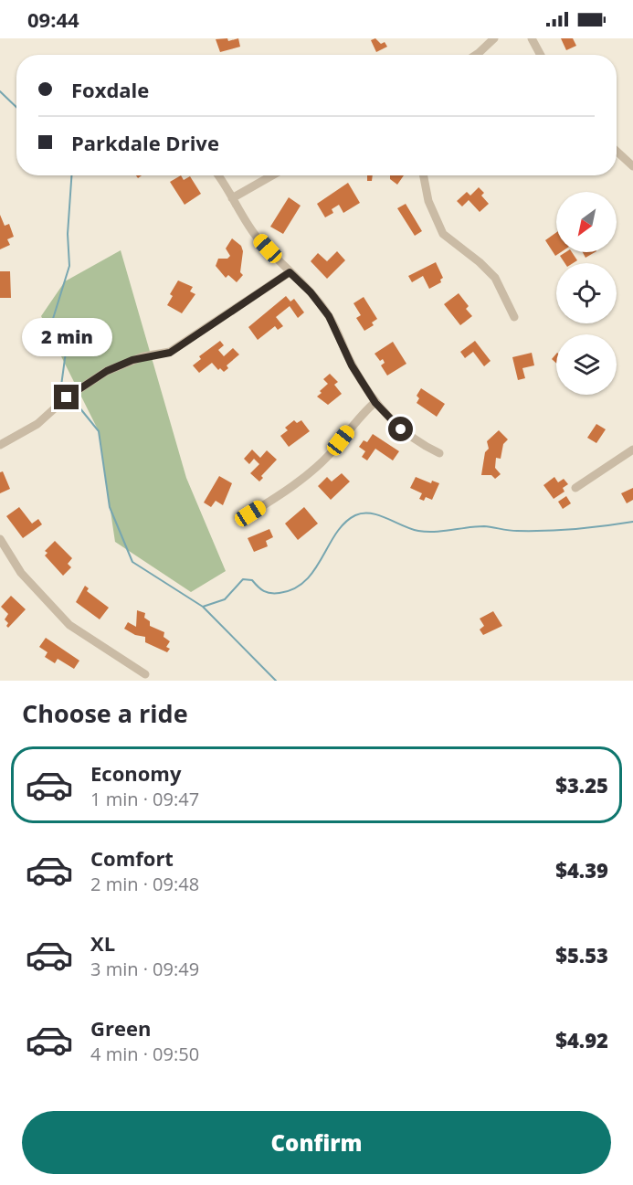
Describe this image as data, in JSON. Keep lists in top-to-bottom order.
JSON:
{
  "north": "bottom left",
  "page": {
    "status": "09:44",
    "banner": ["Foxdale", "Parkdale Drive"],
    "bubble": "2 min",
    "heading": "Choose a ride",
    "list": [
      {
        "name": "Economy",
        "note": "1 min · 09:47",
        "value": "$3.25"
      },
      {
        "name": "Comfort",
        "note": "2 min · 09:48",
        "value": "$4.39"
      },
      {
        "name": "XL",
        "note": "3 min · 09:49",
        "value": "$5.53"
      },
      {
        "name": "Green",
        "note": "4 min · 09:50",
        "value": "$4.92"
      }
    ],
    "buttons": "Confirm"
  }
}
